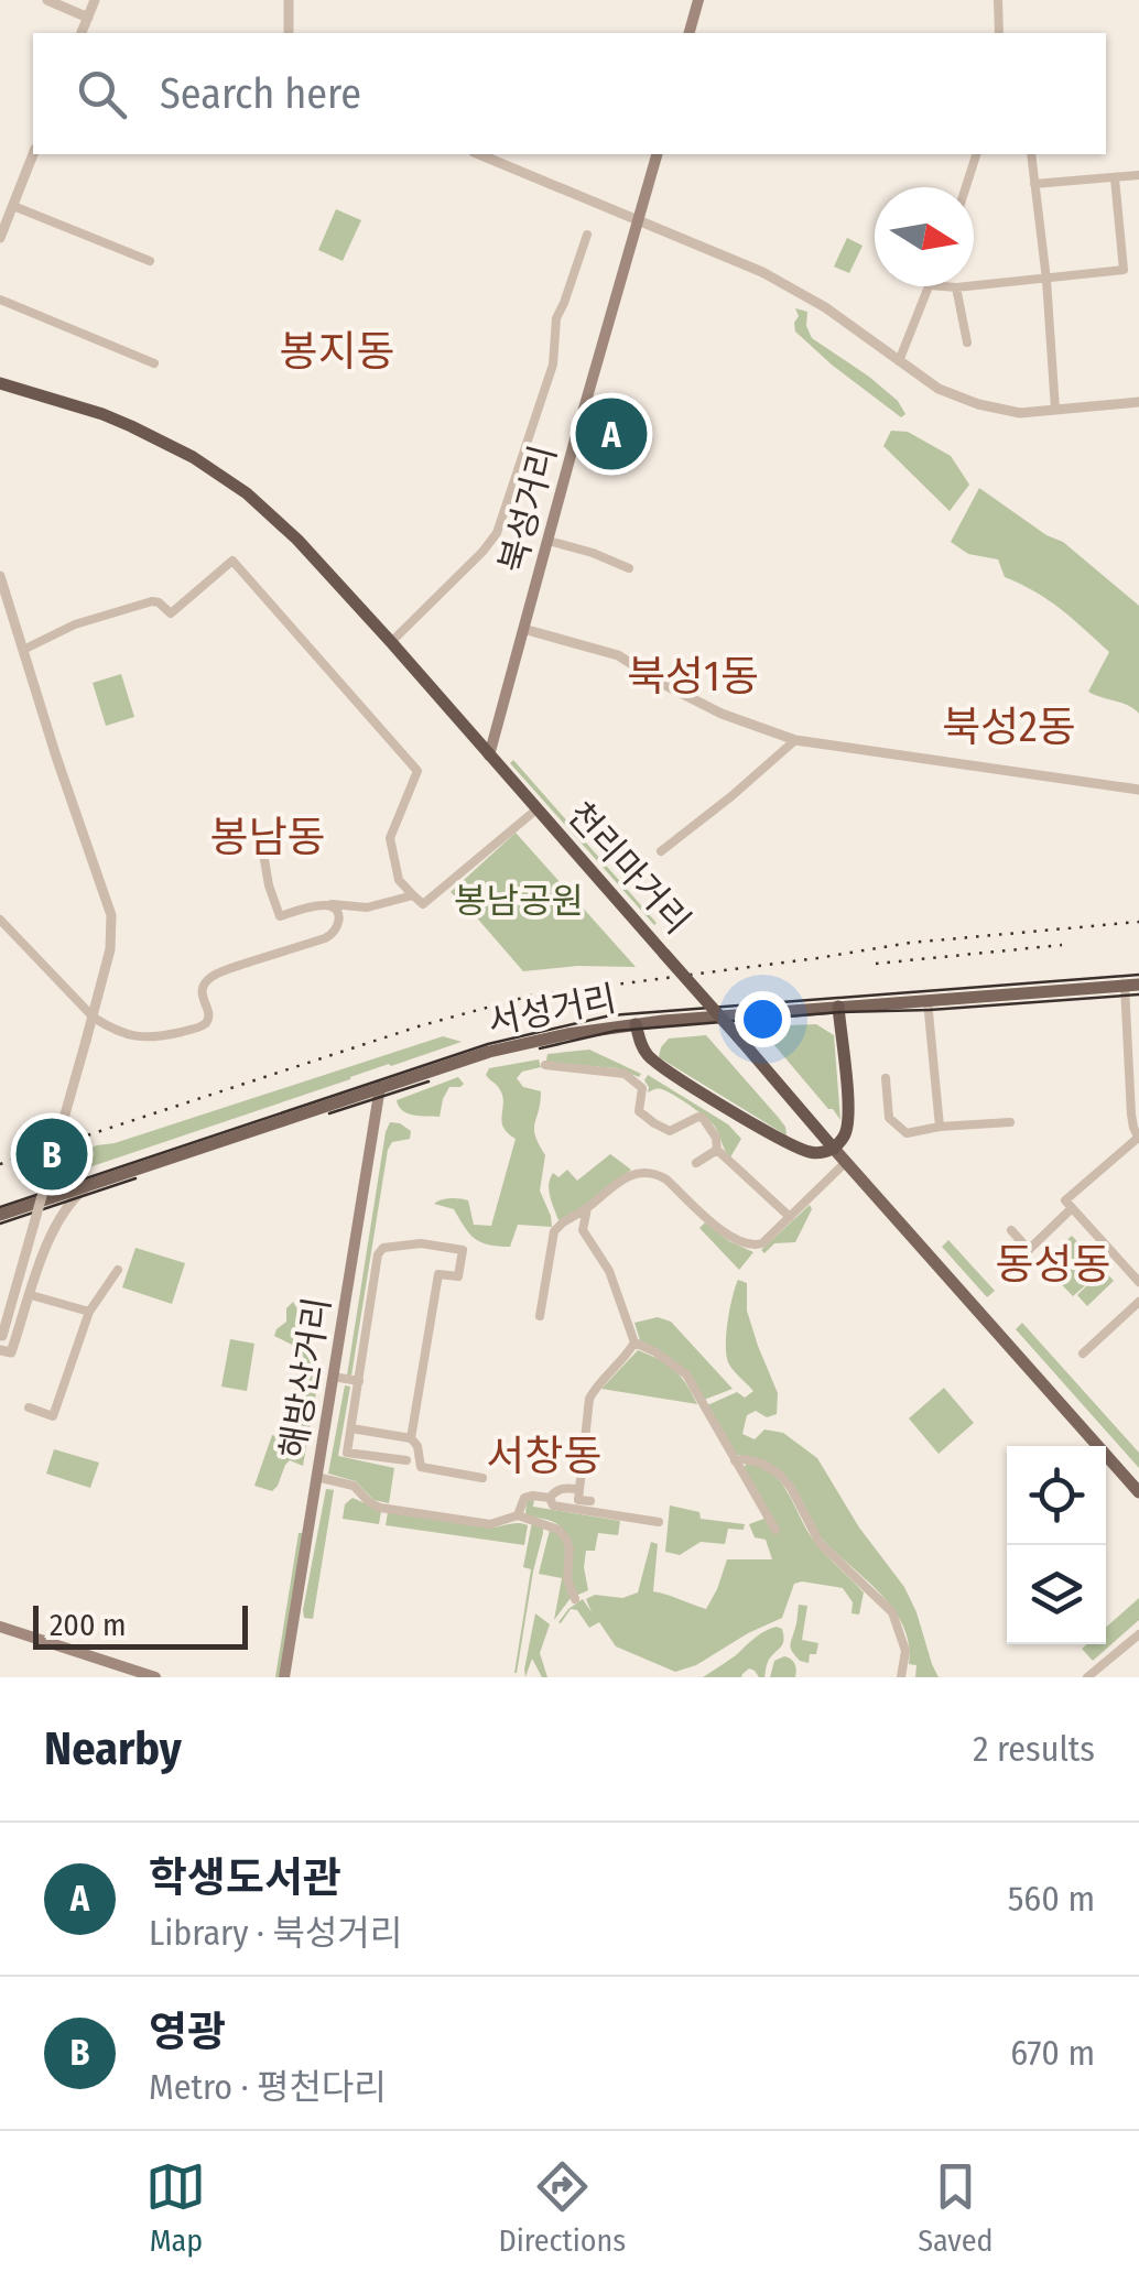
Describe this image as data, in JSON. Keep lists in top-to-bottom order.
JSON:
{
  "streets": {
    "highway": ["천리마거리"],
    "main road": ["북성거리", "서성거리", "해방산거리"]
  },
  "crossings": [
    ["북성거리", "천리마거리"],
    ["서성거리", "해방산거리"]
  ],
  "districts": [
    "봉지동",
    "북성1동",
    "북성2동",
    "봉남동",
    "동성동",
    "서창동"
  ],
  "parks": ["봉남공원"],
  "scale_bar": "200 m",
  "north": "right",
  "page": {
    "search": "Search here",
    "pins": ["A", "B"],
    "scale": "200 m",
    "heading": ["Nearby", "2 results"],
    "list": [
      {
        "mark": "A",
        "name": "학생도서관",
        "note": "Library · 북성거리",
        "value": "560 m"
      },
      {
        "mark": "B",
        "name": "영광",
        "note": "Metro · 평천다리",
        "value": "670 m"
      }
    ],
    "nav": ["Map", "Directions", "Saved"]
  }
}
